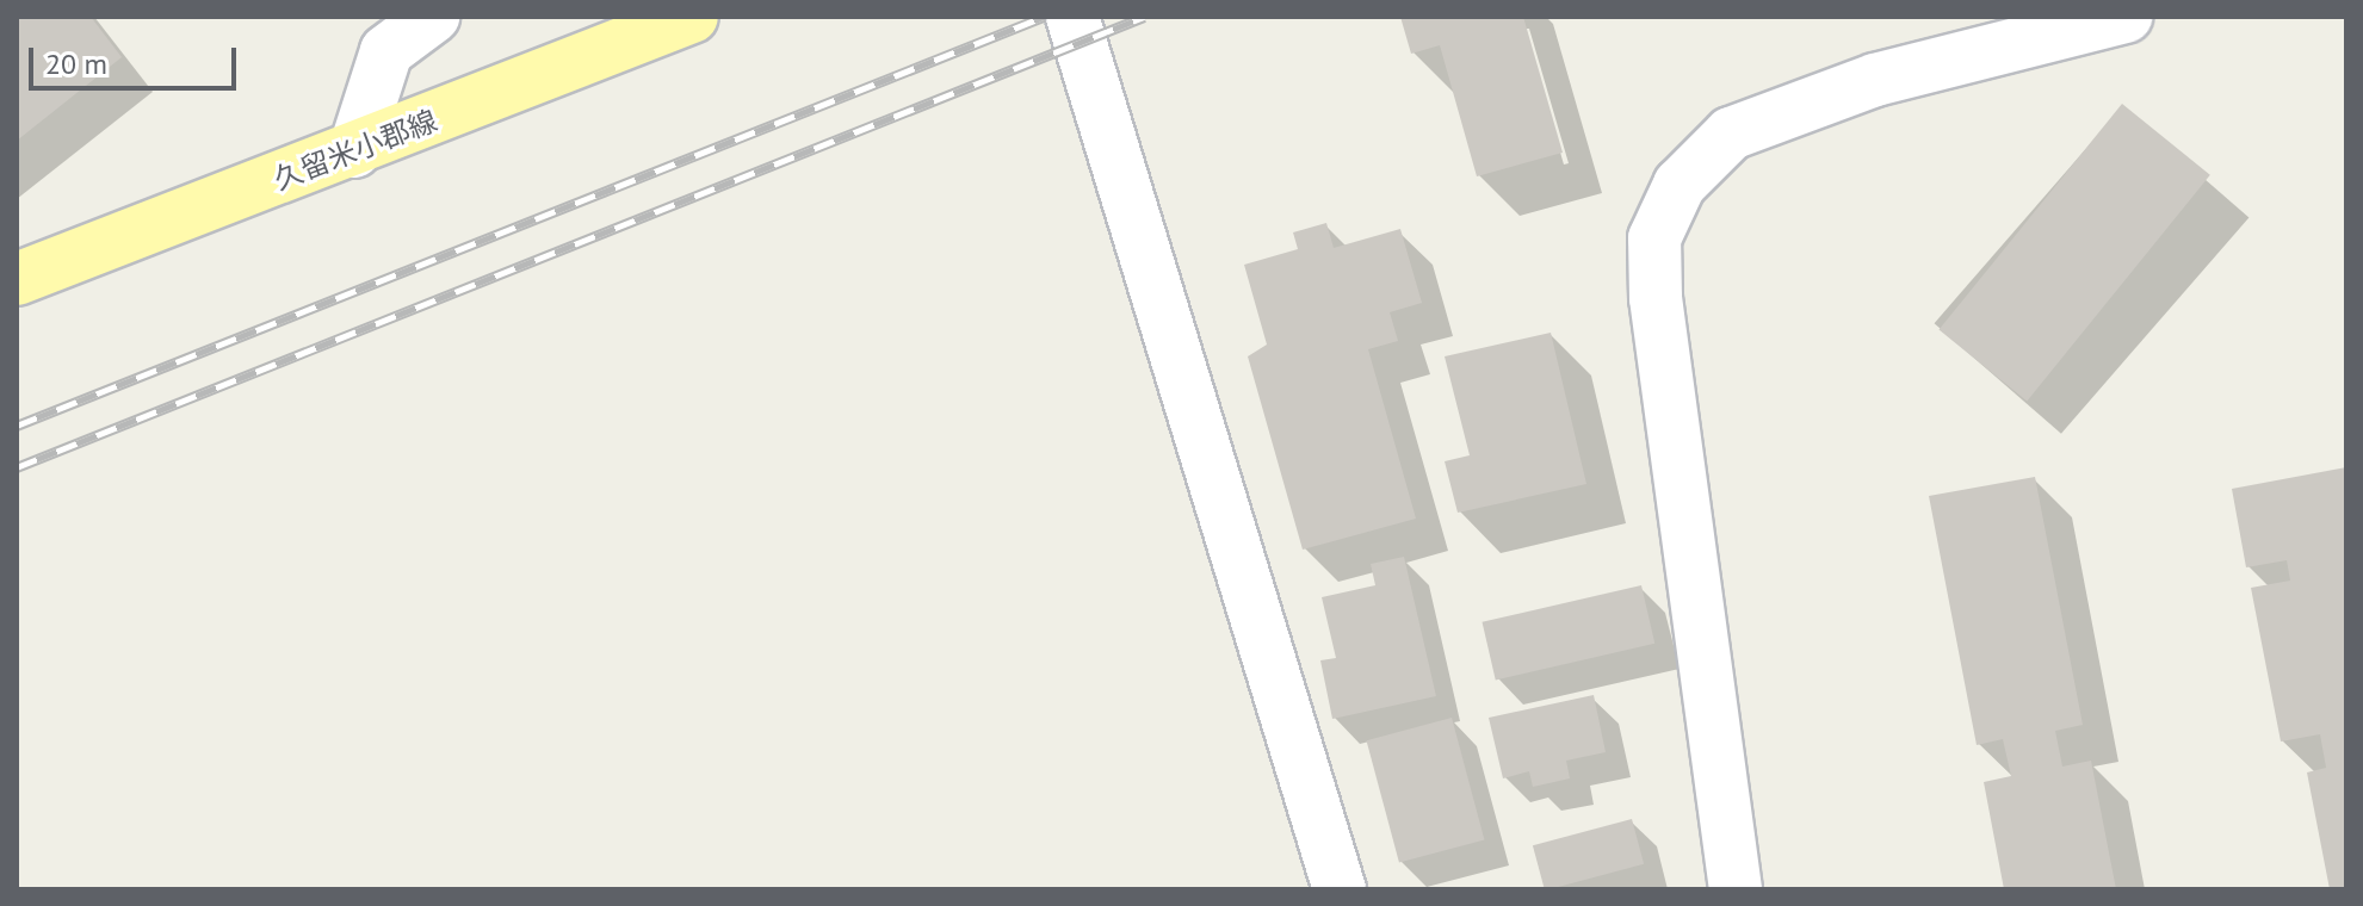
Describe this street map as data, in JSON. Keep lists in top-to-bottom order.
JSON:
{
  "streets": {
    "main road": ["久留米小郡線"]
  },
  "scale_bar": "20 m"
}
